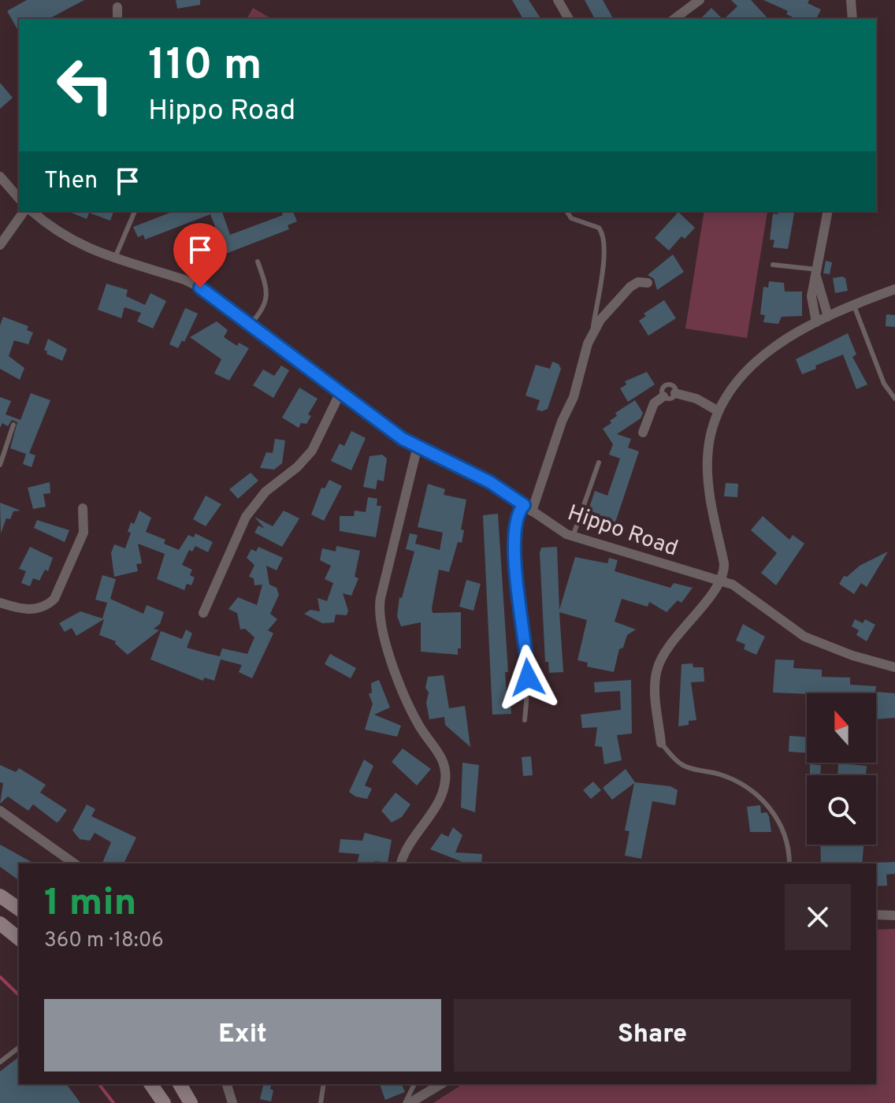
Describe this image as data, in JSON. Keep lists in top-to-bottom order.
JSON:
{
  "streets": {
    "street": ["Hippo Road"]
  },
  "north": "top",
  "page": {
    "turn": ["110 m", "Hippo Road"],
    "then": "Then",
    "heading": ["1 min", "360 m · 18:06"],
    "buttons": ["Exit", "Share"]
  }
}
